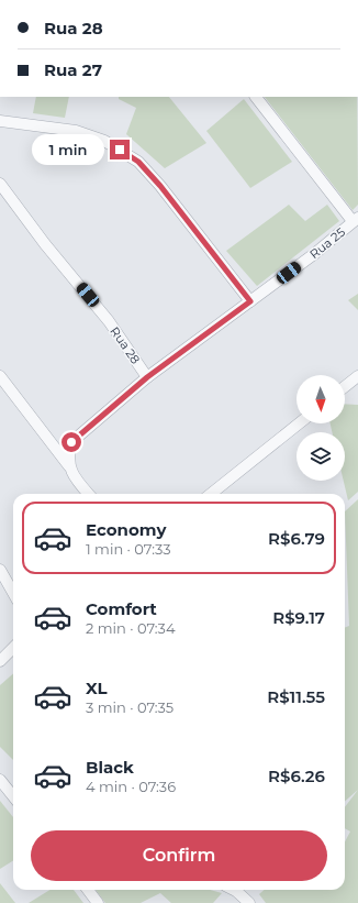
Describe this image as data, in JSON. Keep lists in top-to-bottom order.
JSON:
{
  "streets": {
    "street": ["Rua 25", "Rua 28"]
  },
  "crossings": [
    ["Rua 25", "Rua 28"]
  ],
  "north": "bottom",
  "page": {
    "banner": ["Rua 28", "Rua 27"],
    "bubble": "1 min",
    "list": [
      {
        "name": "Economy",
        "note": "1 min · 07:33",
        "value": "R$6.79"
      },
      {
        "name": "Comfort",
        "note": "2 min · 07:34",
        "value": "R$9.17"
      },
      {
        "name": "XL",
        "note": "3 min · 07:35",
        "value": "R$11.55"
      },
      {
        "name": "Black",
        "note": "4 min · 07:36",
        "value": "R$6.26"
      }
    ],
    "buttons": "Confirm"
  }
}
